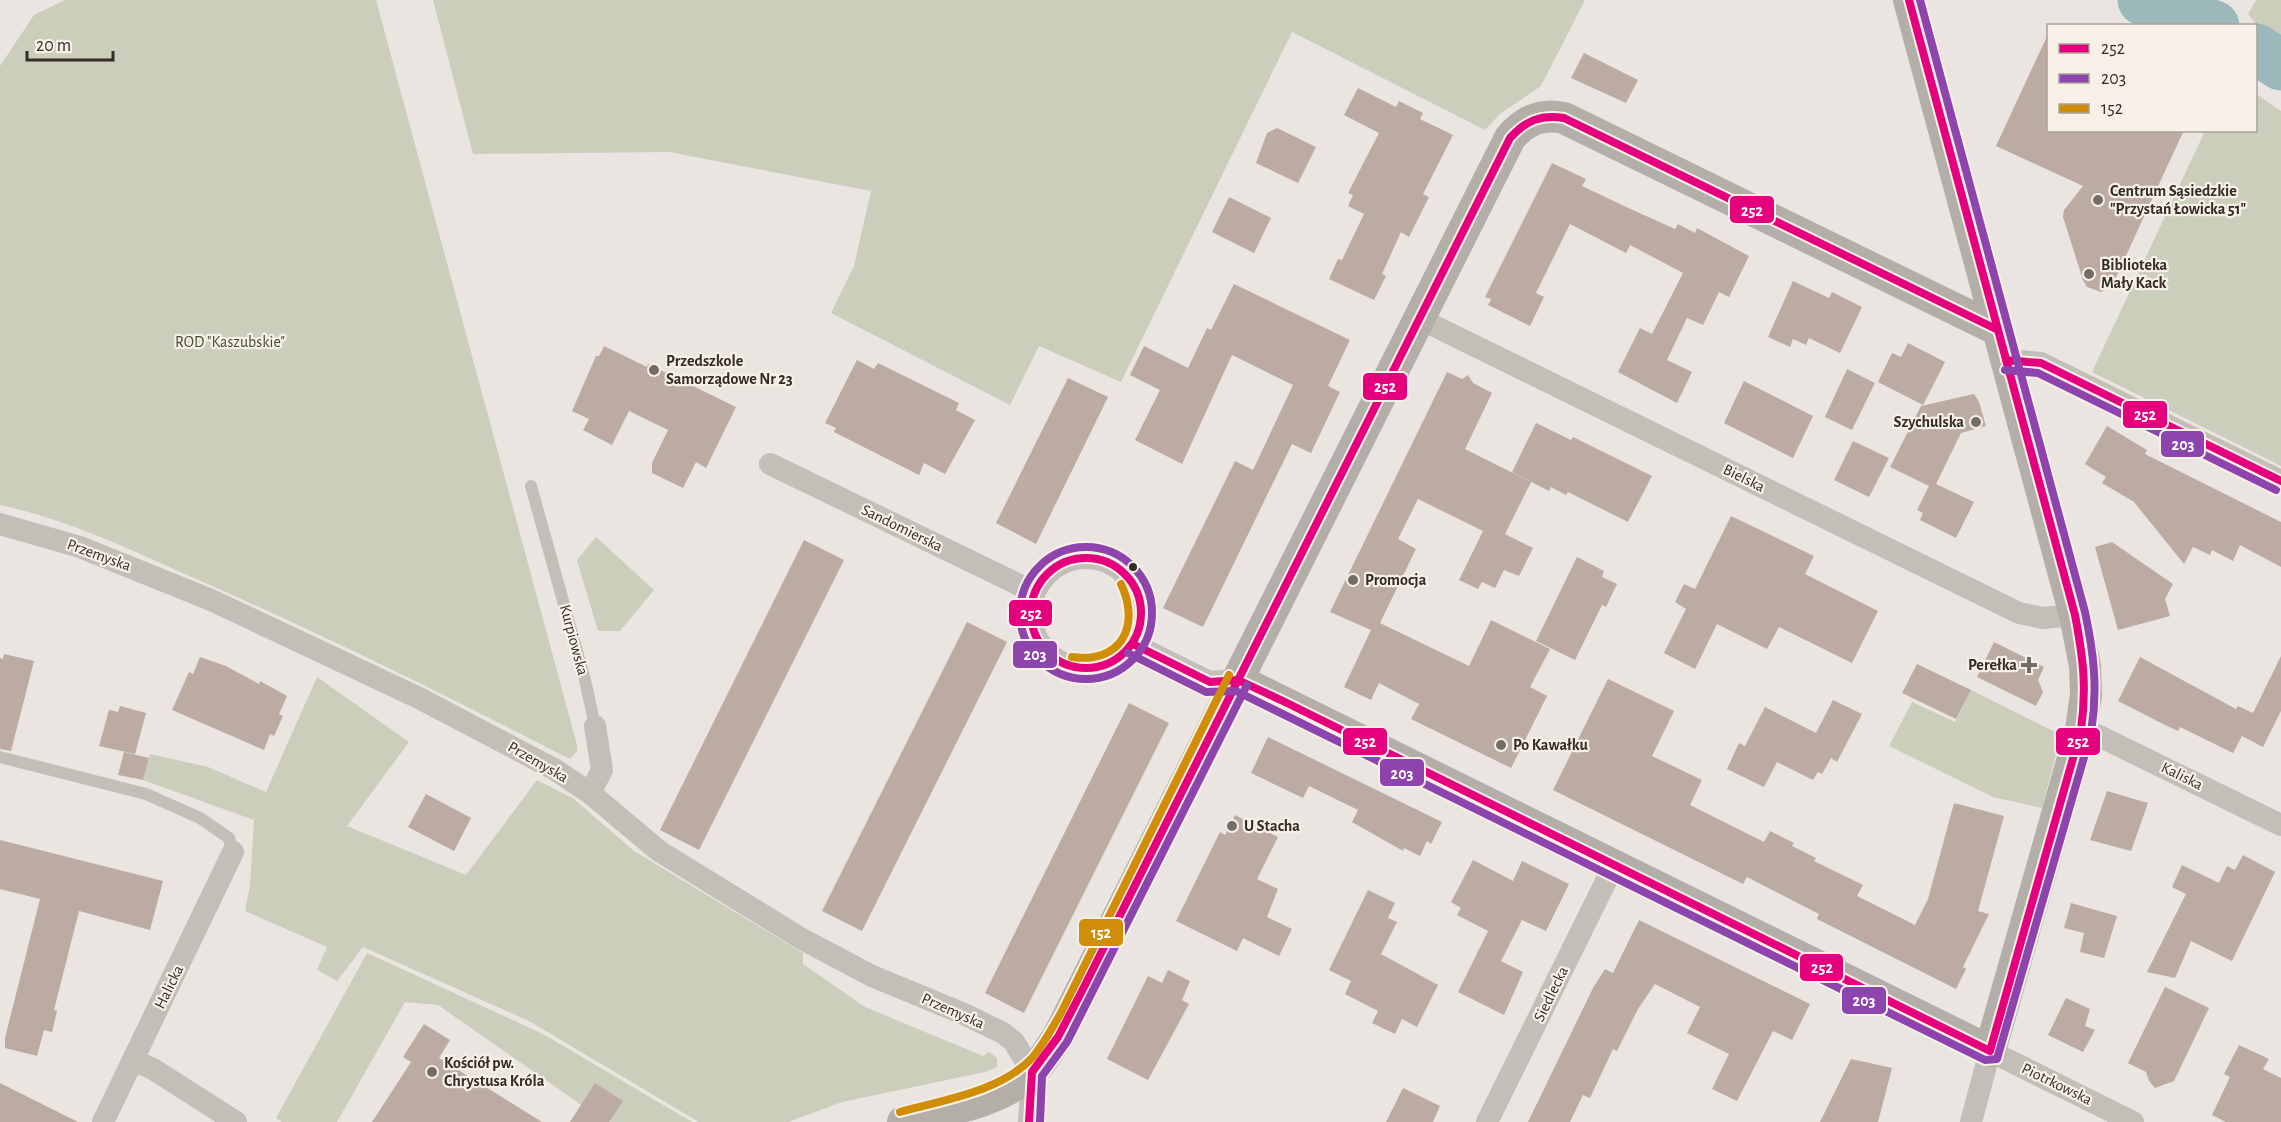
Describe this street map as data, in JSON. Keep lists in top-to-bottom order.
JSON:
{
  "streets": {
    "street": [
      "Bielska",
      "Sandomierska",
      "Przemyska",
      "Kurpiowska",
      "Kaliska",
      "Halicka",
      "Siedlecka",
      "Piotrkowska"
    ]
  },
  "crossings": [
    ["Przemyska", "Kurpiowska"],
    ["Siedlecka", "Piotrkowska"]
  ],
  "parks": ["ROD \"Kaszubskie\""],
  "places": {
    "other": [
      "Centrum Sąsiedzkie \"Przystań Łowicka 51\"",
      "Biblioteka Mały Kack",
      "Przedszkole Samorządowe Nr 23",
      "Szychulska",
      "Promocja",
      "Po Kawałku",
      "U Stacha",
      "Kościół pw. Chrystusa Króla"
    ],
    "health": ["Perełka"]
  },
  "lines": ["transit line 252", "transit line 203", "transit line 152"],
  "legend": ["252", "203", "152"],
  "scale_bar": "20 m"
}
